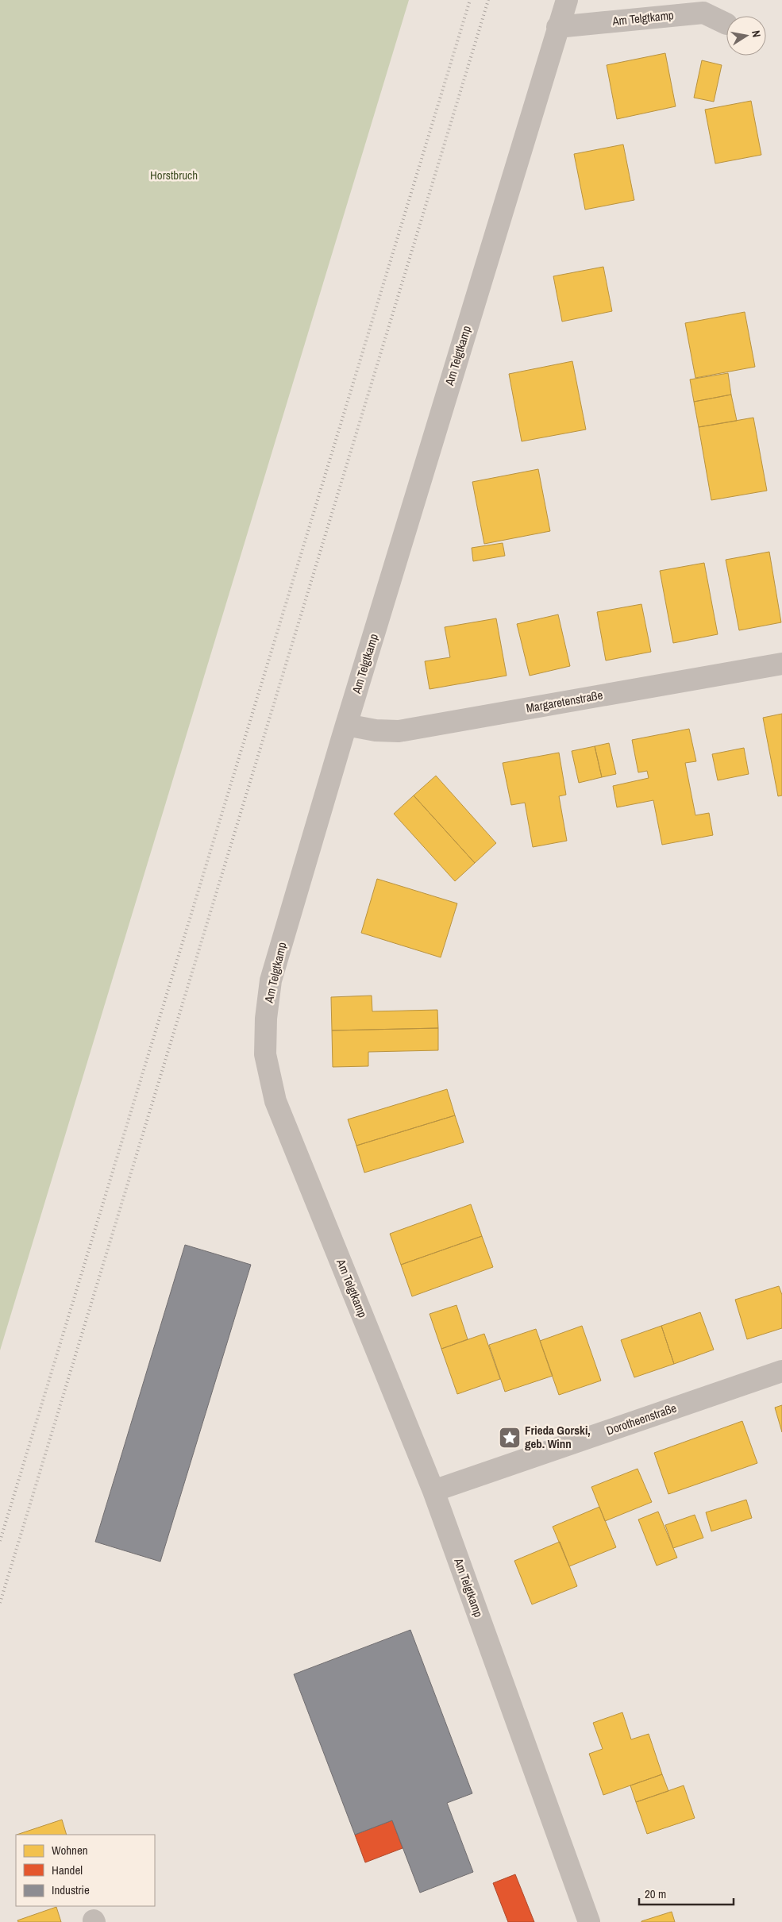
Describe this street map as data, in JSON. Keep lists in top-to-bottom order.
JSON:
{
  "streets": {
    "street": ["Am Telgtkamp", "Margaretenstraße", "Dorotheenstraße"]
  },
  "crossings": [
    ["Am Telgtkamp", "Margaretenstraße"],
    ["Am Telgtkamp", "Dorotheenstraße"]
  ],
  "parks": ["Horstbruch"],
  "places": {
    "place": ["Frieda Gorski, geb. Winn"]
  },
  "legend": ["Wohnen", "Handel", "Industrie"],
  "scale_bar": "20 m",
  "north": "right"
}
